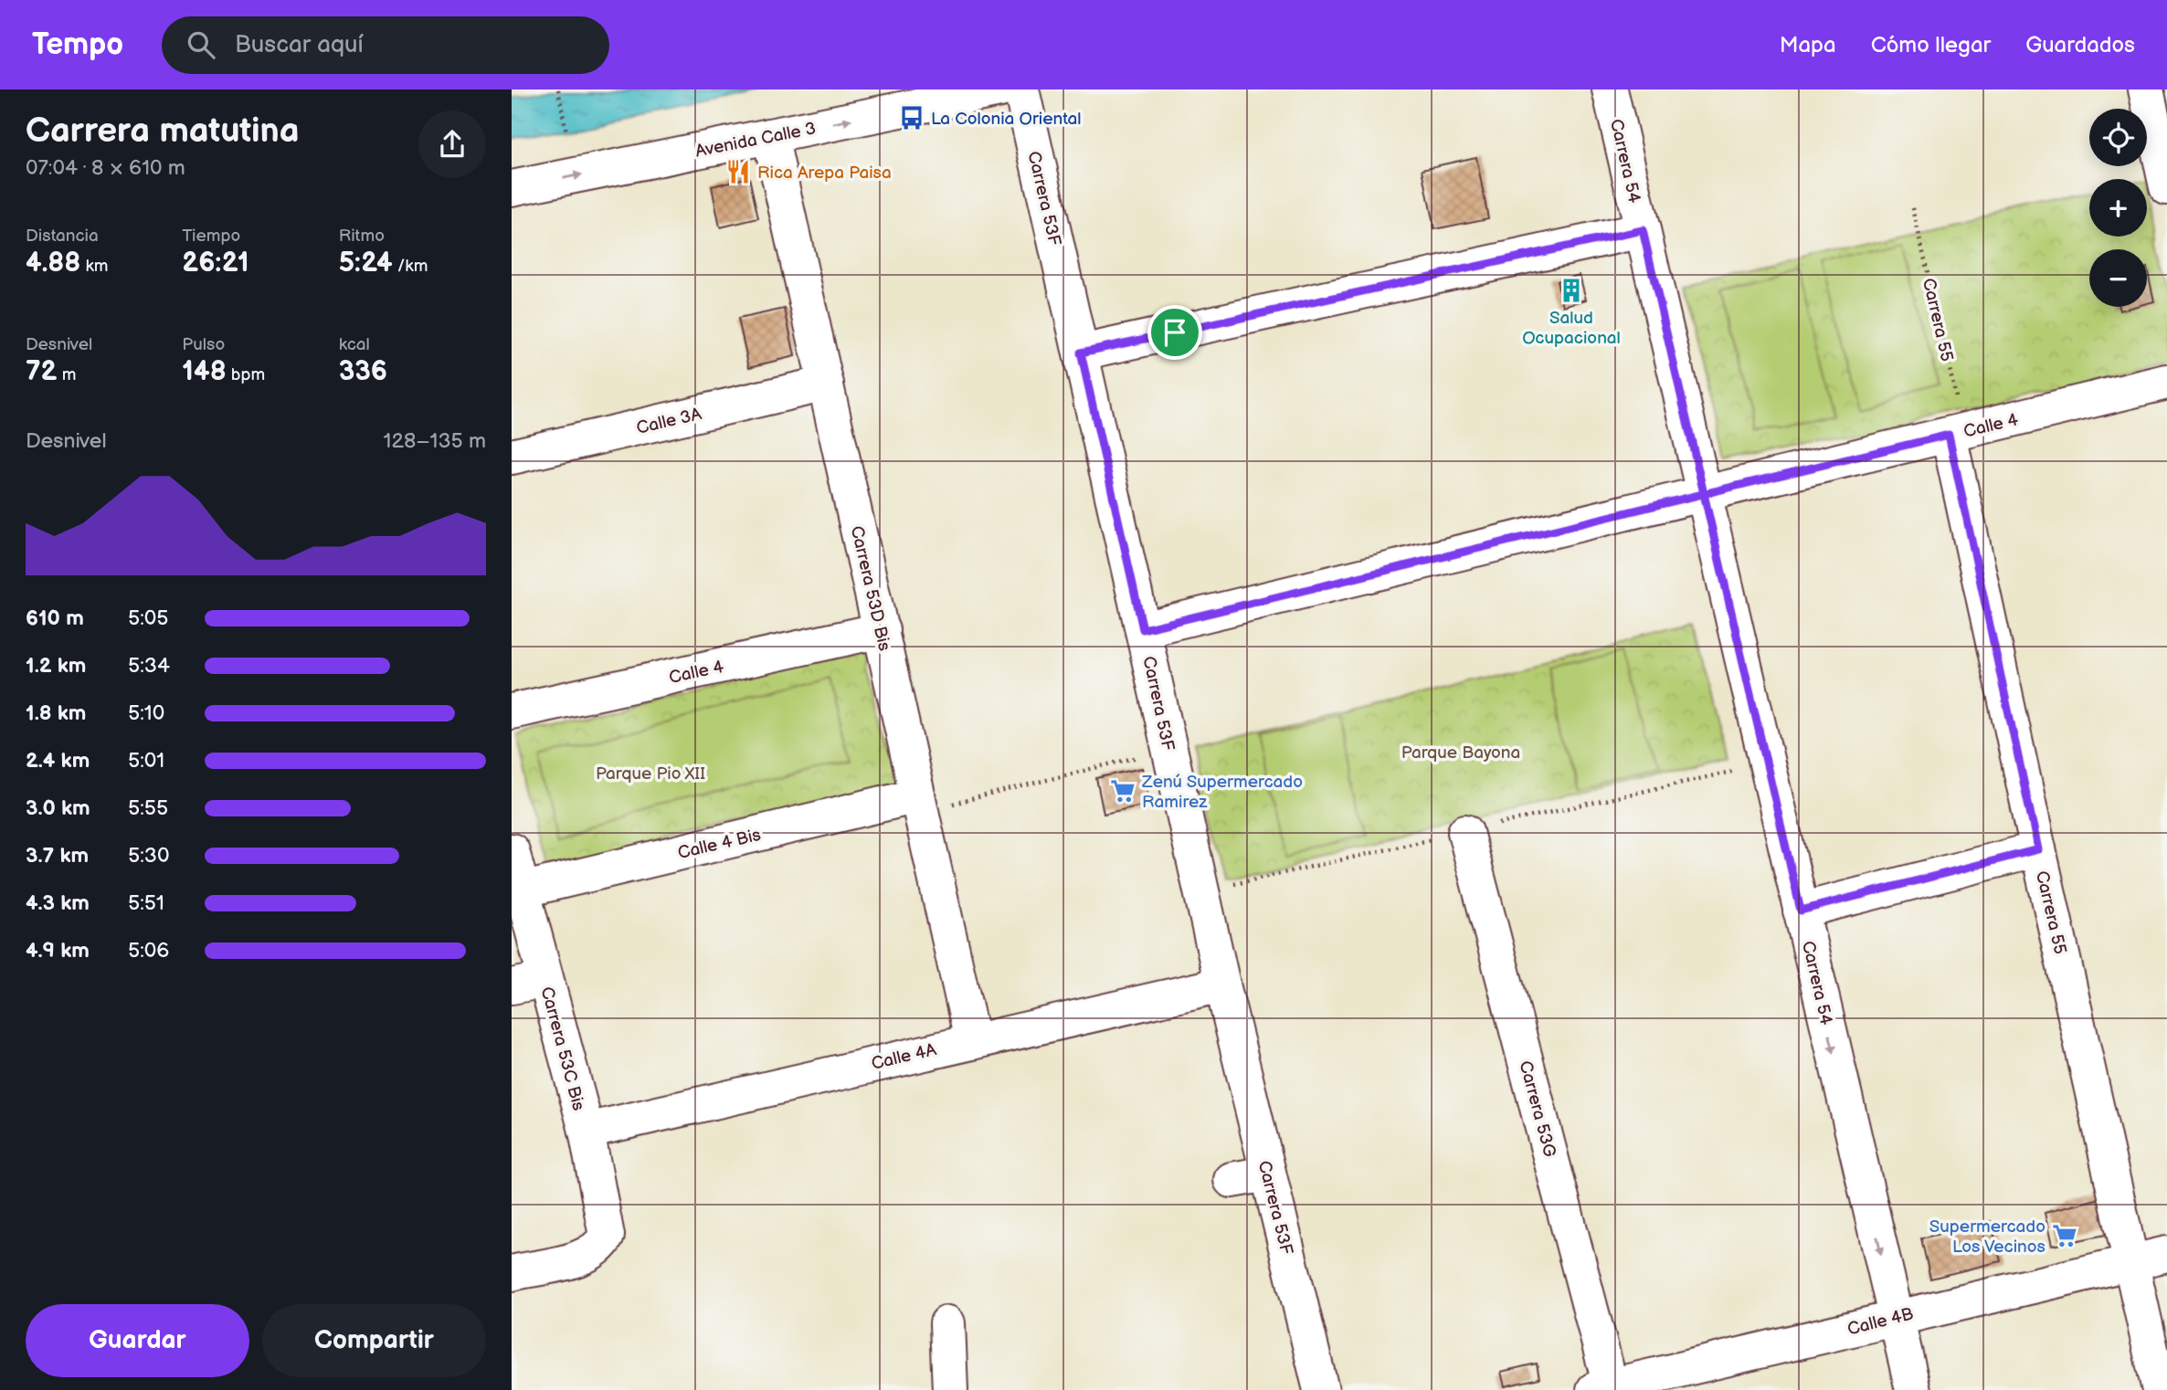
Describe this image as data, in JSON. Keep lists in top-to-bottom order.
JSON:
{
  "streets": {
    "street": [
      "Avenida Calle 3",
      "Carrera 54",
      "Carrera 53F",
      "Carrera 55",
      "Calle 3A",
      "Calle 4",
      "Carrera 53D Bis",
      "Calle 4 Bis",
      "Carrera 53C Bis",
      "Calle 4A",
      "Carrera 53G",
      "Calle 4B"
    ]
  },
  "crossings": [
    ["Avenida Calle 3", "Carrera 53D Bis"],
    ["Carrera 54", "Calle 4"],
    ["Carrera 54", "Calle 4B"],
    ["Carrera 53F", "Calle 4"],
    ["Carrera 53F", "Calle 4A"],
    ["Carrera 55", "Calle 4"],
    ["Carrera 55", "Calle 4B"],
    ["Calle 3A", "Carrera 53D Bis"],
    ["Calle 4", "Carrera 53D Bis"],
    ["Carrera 53D Bis", "Calle 4 Bis"],
    ["Carrera 53D Bis", "Calle 4A"],
    ["Calle 4 Bis", "Carrera 53C Bis"],
    ["Carrera 53C Bis", "Calle 4A"],
    ["Carrera 53G", "Calle 4B"]
  ],
  "one_way": ["Avenida Calle 3"],
  "parks": ["Parque Bayona", "Parque Pio XII"],
  "places": {
    "bus stop": ["La Colonia Oriental"],
    "restaurant": ["Rica Arepa Paisa"],
    "building": ["Salud Ocupacional"],
    "supermarket": ["Zenú Supermercado Ramirez", "Supermercado Los Vecinos"]
  },
  "page": {
    "header": "Tempo",
    "search": "Buscar aquí",
    "nav": ["Mapa", "Cómo llegar", "Guardados"],
    "heading": ["Carrera matutina", "07:04 · 8 × 610 m"],
    "map_buttons": ["+", "−"],
    "stats": [
      ["Distancia", "4.88 km"],
      ["Tiempo", "26:21"],
      ["Ritmo", "5:24 /km"],
      ["Desnivel", "72 m"],
      ["Pulso", "148 bpm"],
      ["kcal", "336"]
    ],
    "chart": ["Desnivel", "128–135 m"],
    "list": [
      {
        "name": "610 m",
        "note": "5:05"
      },
      {
        "name": "1.2 km",
        "note": "5:34"
      },
      {
        "name": "1.8 km",
        "note": "5:10"
      },
      {
        "name": "2.4 km",
        "note": "5:01"
      },
      {
        "name": "3.0 km",
        "note": "5:55"
      },
      {
        "name": "3.7 km",
        "note": "5:30"
      },
      {
        "name": "4.3 km",
        "note": "5:51"
      },
      {
        "name": "4.9 km",
        "note": "5:06"
      }
    ],
    "buttons": ["Guardar", "Compartir"]
  }
}
